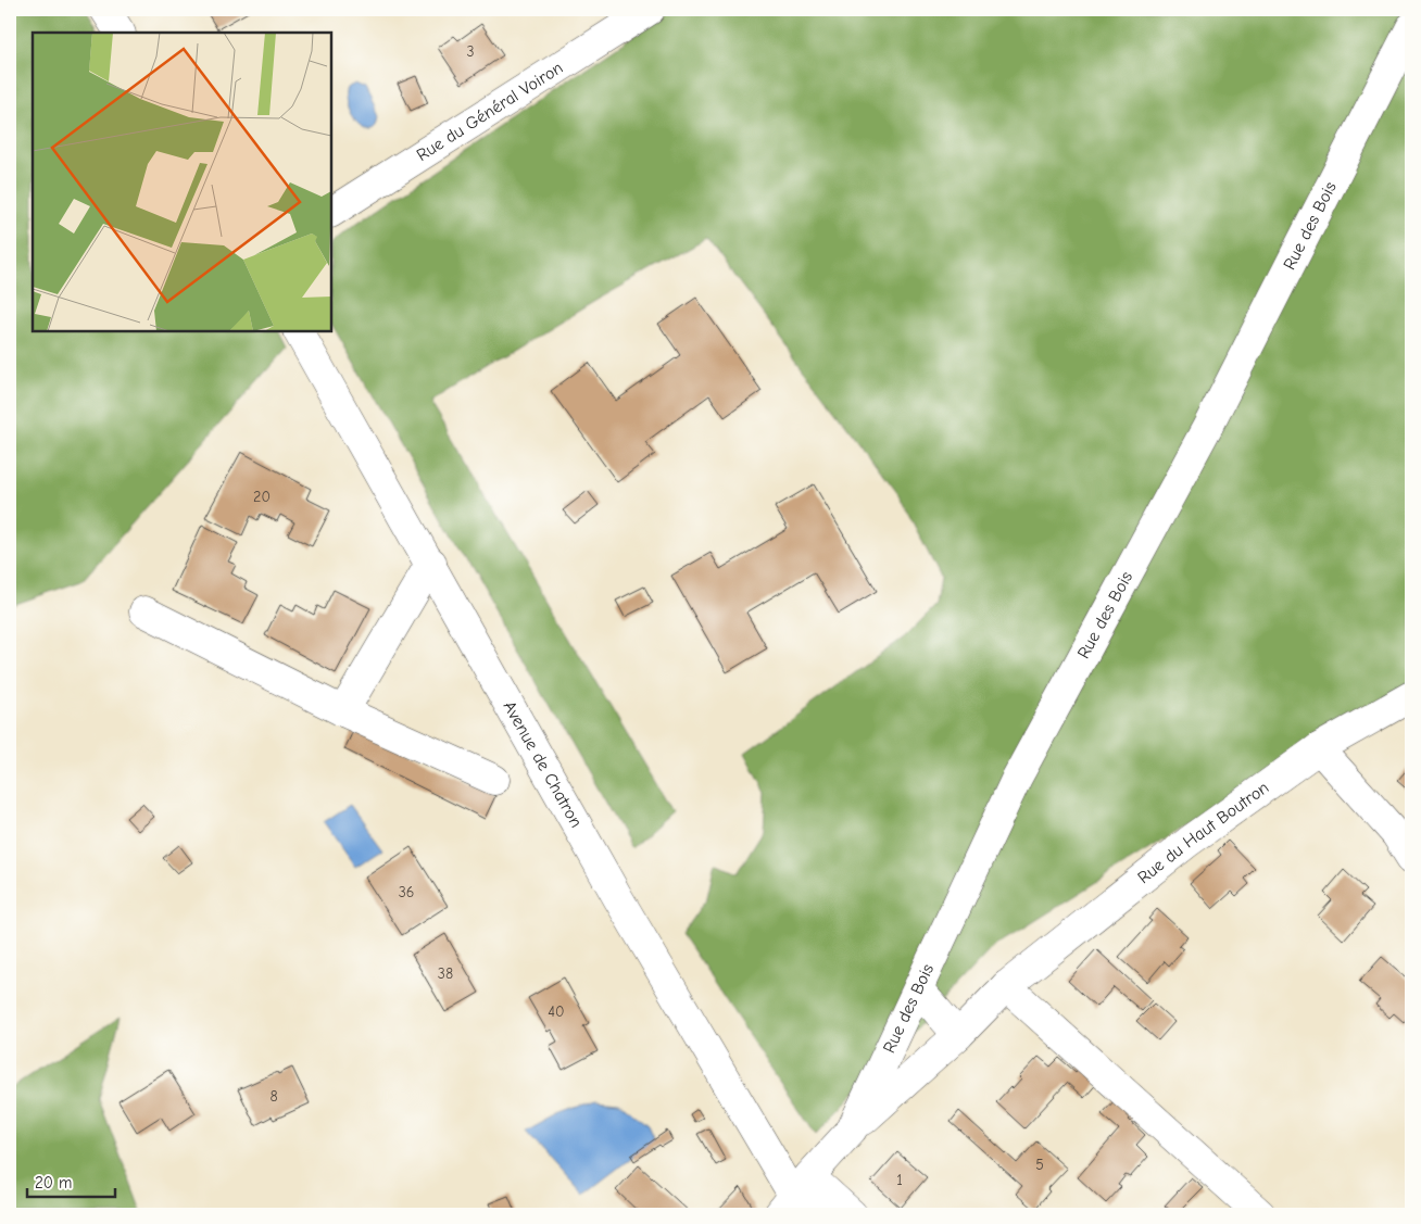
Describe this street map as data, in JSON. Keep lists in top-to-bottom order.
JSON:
{
  "streets": {
    "street": [
      "Rue du Général Voiron",
      "Rue des Bois",
      "Avenue de Chatron",
      "Rue du Haut Boutron"
    ]
  },
  "crossings": [
    ["Rue des Bois", "Avenue de Chatron"],
    ["Rue des Bois", "Rue du Haut Boutron"]
  ],
  "house_numbers": [
    "3",
    "20",
    "36",
    "38",
    "40",
    "8",
    "5",
    "1"
  ],
  "scale_bar": "20 m"
}
